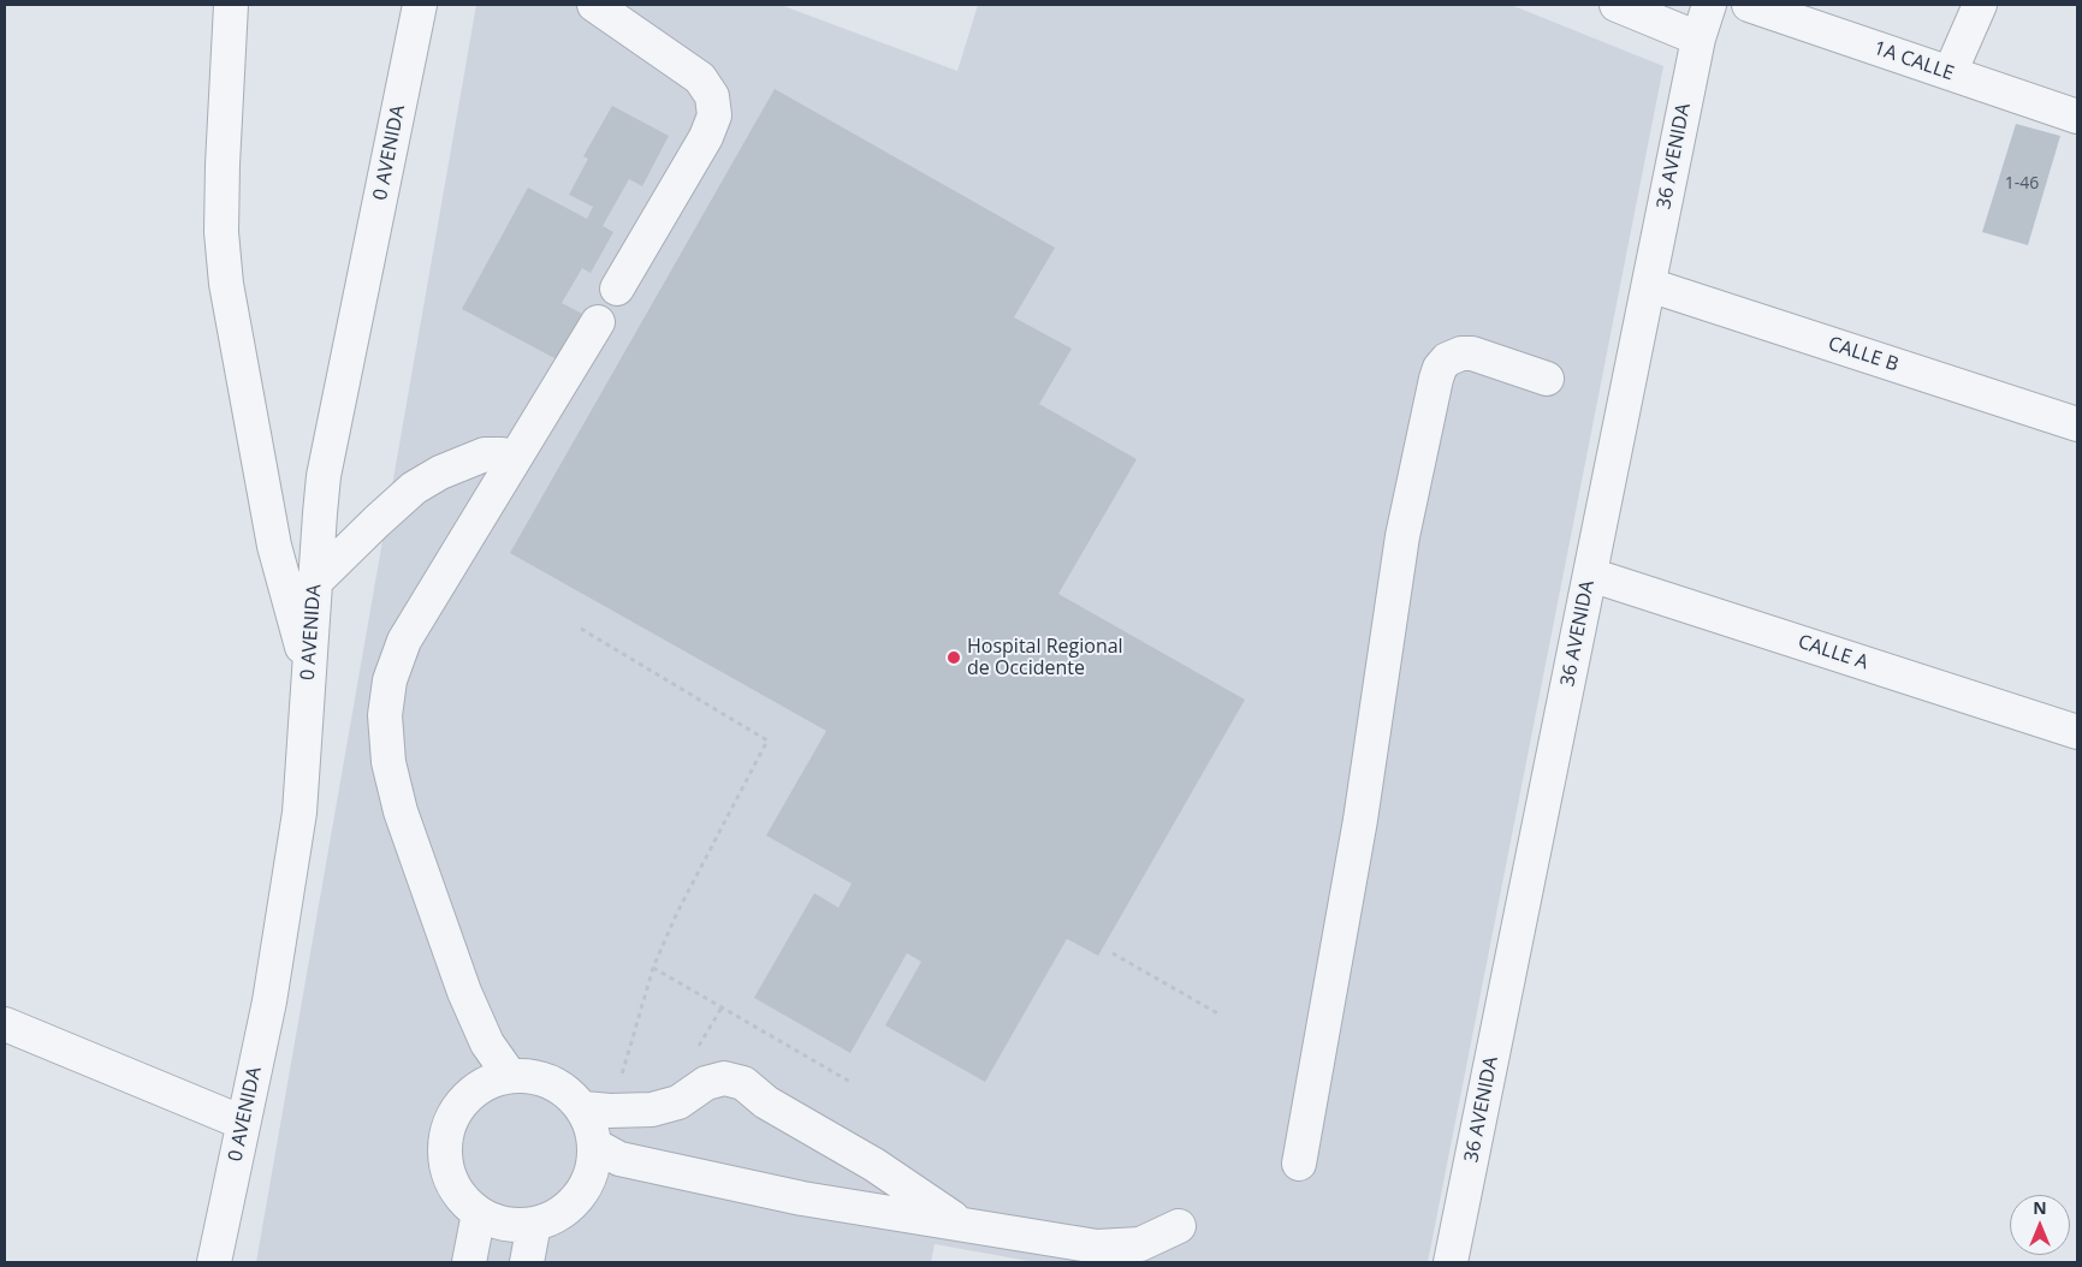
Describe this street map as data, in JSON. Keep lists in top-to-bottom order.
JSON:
{
  "streets": {
    "street": [
      "1A CALLE",
      "0 AVENIDA",
      "36 AVENIDA",
      "CALLE B",
      "CALLE A"
    ]
  },
  "crossings": [
    ["36 AVENIDA", "CALLE B"],
    ["36 AVENIDA", "CALLE A"]
  ],
  "places": ["Hospital Regional de Occidente"],
  "house_numbers": ["1-46"],
  "north": "top"
}
